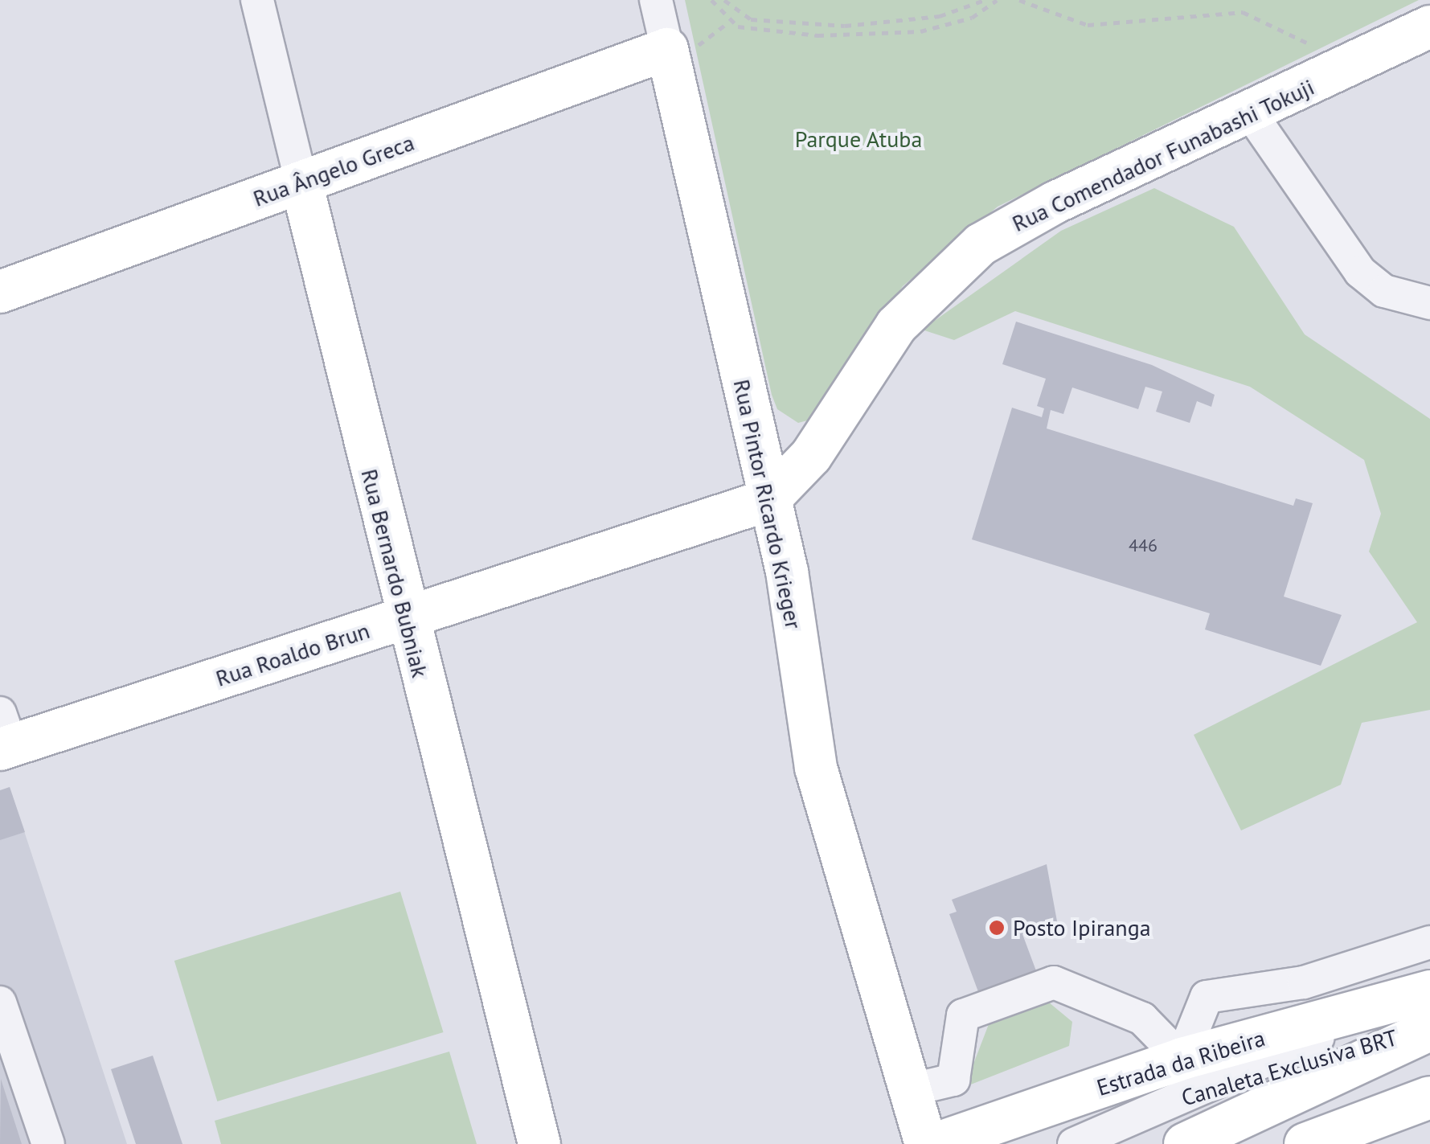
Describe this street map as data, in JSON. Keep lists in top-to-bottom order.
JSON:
{
  "streets": {
    "main road": [
      "Rua Comendador Funabashi Tokuji",
      "Rua Ângelo Greca",
      "Rua Pintor Ricardo Krieger",
      "Rua Bernardo Bubniak",
      "Rua Roaldo Brun",
      "Estrada da Ribeira"
    ],
    "street": ["Canaleta Exclusiva BRT"]
  },
  "crossings": [
    ["Rua Comendador Funabashi Tokuji", "Rua Pintor Ricardo Krieger"],
    ["Rua Comendador Funabashi Tokuji", "Rua Roaldo Brun"],
    ["Rua Ângelo Greca", "Rua Pintor Ricardo Krieger"],
    ["Rua Ângelo Greca", "Rua Bernardo Bubniak"],
    ["Rua Pintor Ricardo Krieger", "Rua Roaldo Brun"],
    ["Rua Bernardo Bubniak", "Rua Roaldo Brun"],
    ["Estrada da Ribeira", "Canaleta Exclusiva BRT"]
  ],
  "parks": ["Parque Atuba"],
  "places": ["Posto Ipiranga"],
  "house_numbers": ["446"]
}
